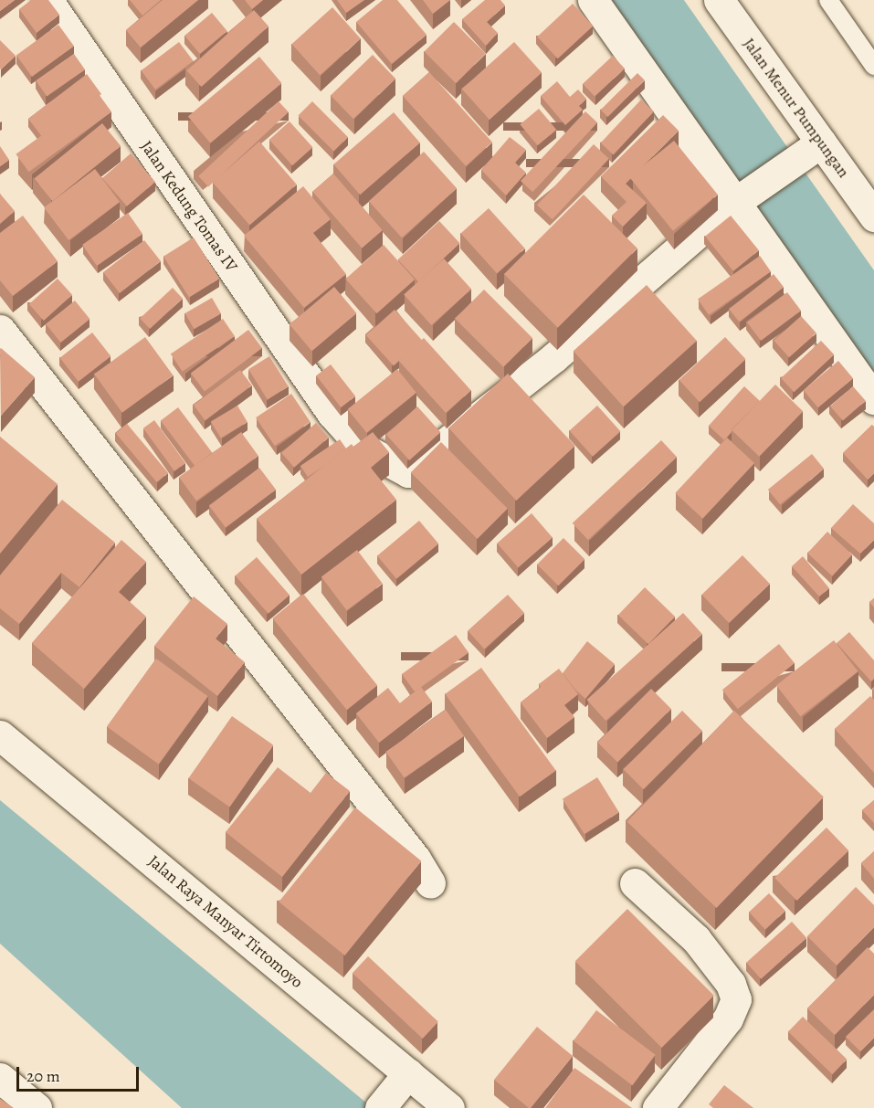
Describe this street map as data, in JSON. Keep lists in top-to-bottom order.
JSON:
{
  "streets": {
    "street": ["Jalan Menur Pumpungan", "Jalan Kedung Tomas IV", "Jalan Raya Manyar Tirtomoyo"]
  },
  "scale_bar": "20 m"
}
